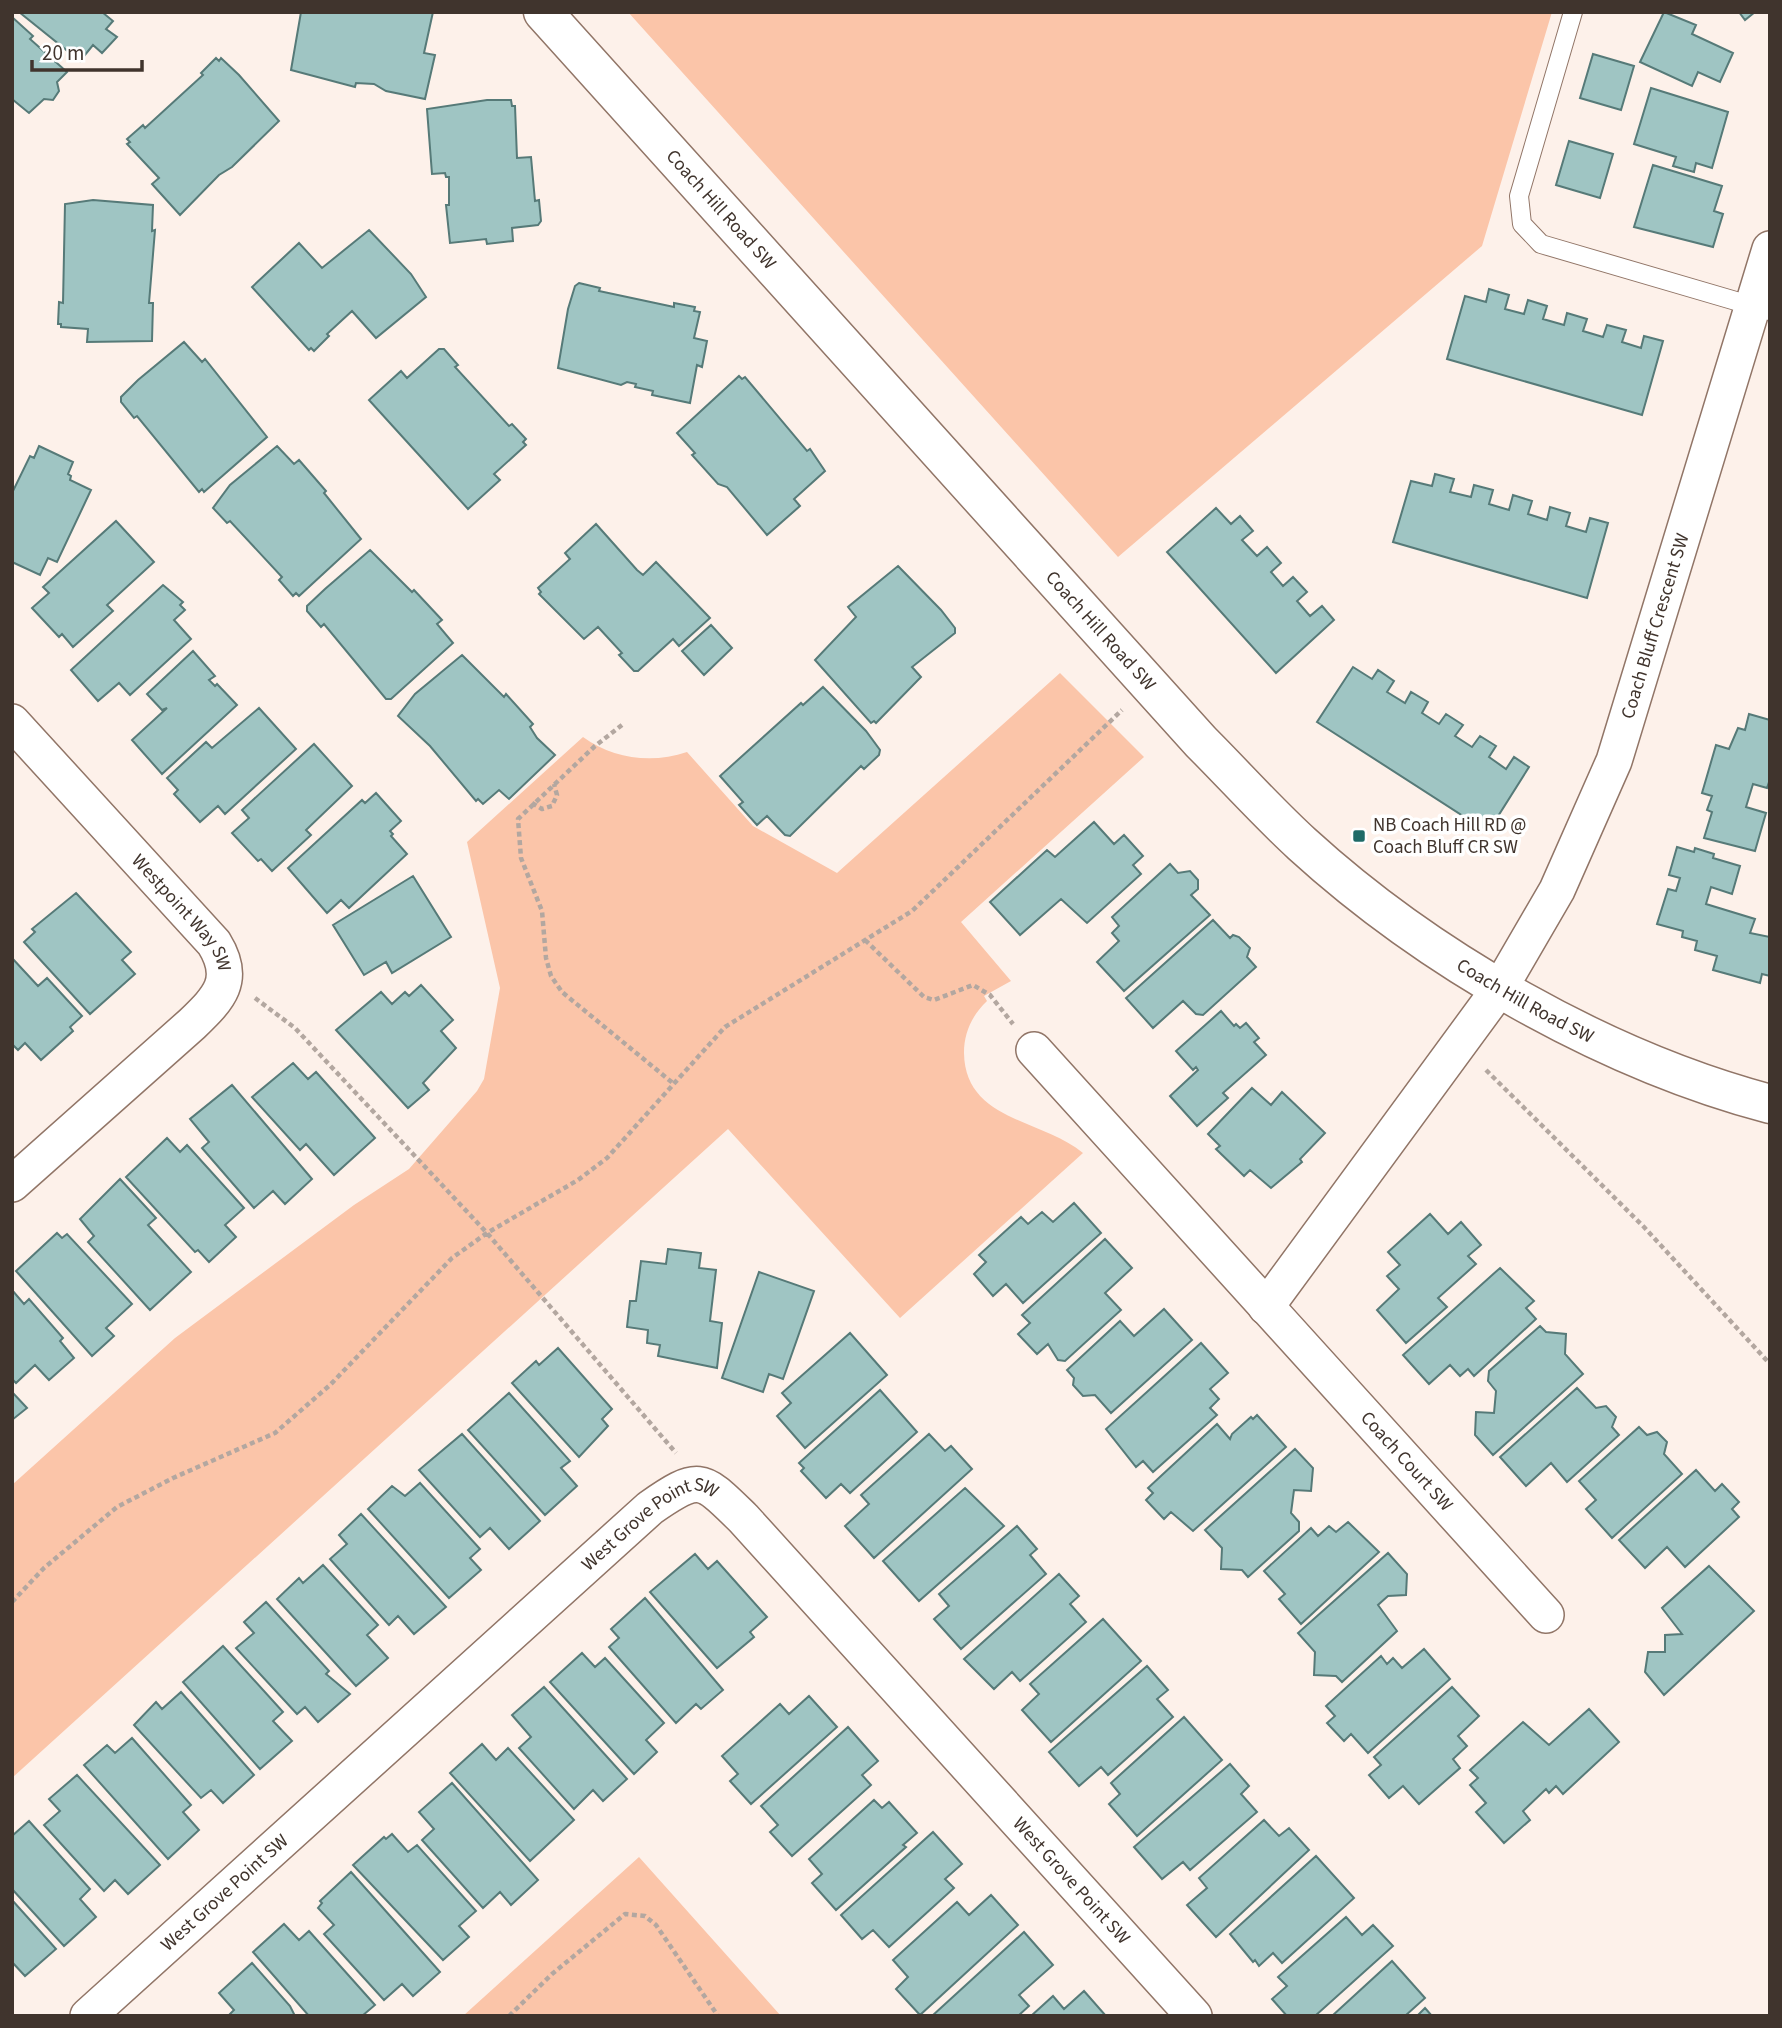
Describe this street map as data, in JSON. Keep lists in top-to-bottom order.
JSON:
{
  "streets": {
    "street": [
      "Coach Hill Road SW",
      "Coach Bluff Crescent SW",
      "Westpoint Way SW",
      "Coach Court SW",
      "West Grove Point SW"
    ]
  },
  "crossings": [
    ["Coach Hill Road SW", "Coach Bluff Crescent SW"]
  ],
  "places": {
    "transit": ["NB Coach Hill RD @ Coach Bluff CR SW"]
  },
  "scale_bar": "20 m"
}
